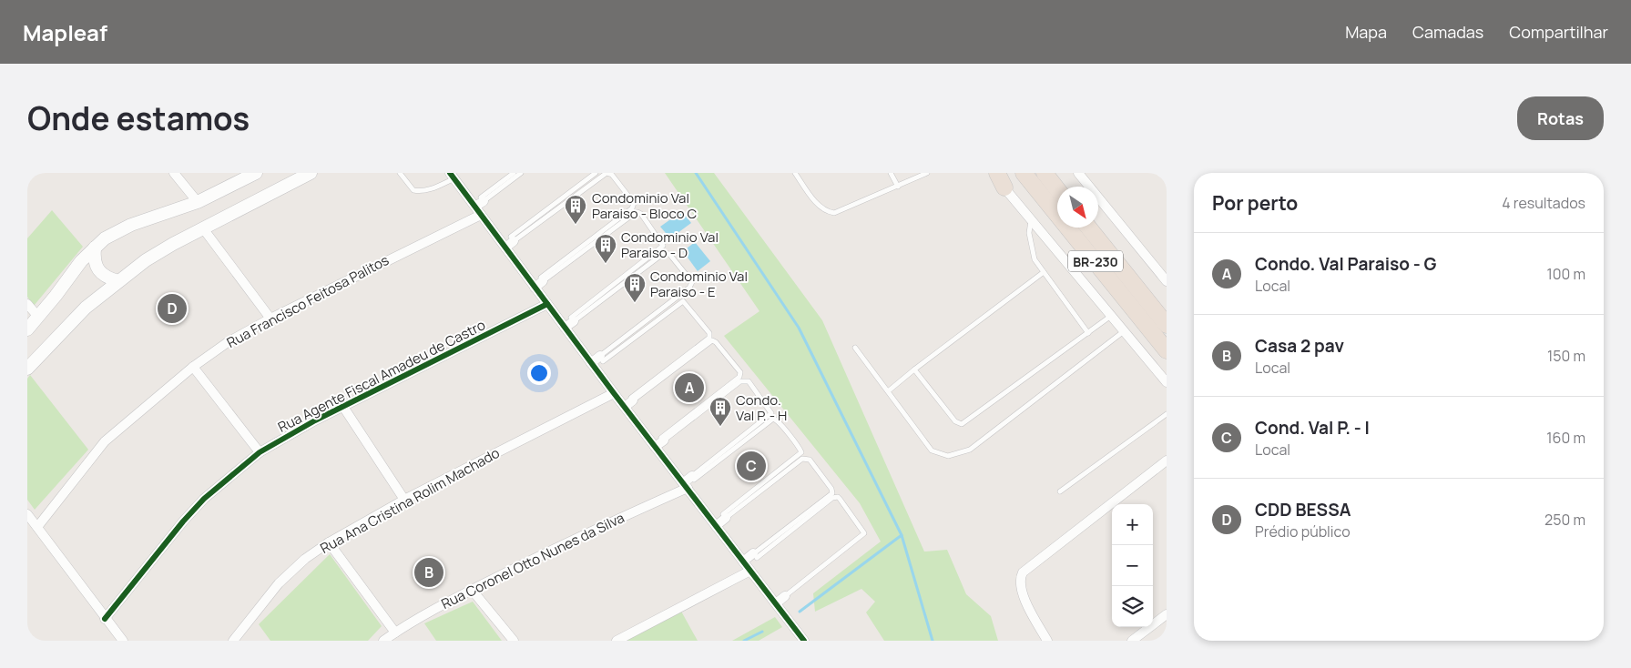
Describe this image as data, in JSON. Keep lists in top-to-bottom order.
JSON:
{
  "streets": {
    "highway": ["BR-230"],
    "street": [
      "Rua Francisco Feitosa Palitos",
      "Rua Agente Fiscal Amadeu de Castro",
      "Rua Ana Cristina Rolim Machado",
      "Rua Coronel Otto Nunes da Silva"
    ]
  },
  "places": {
    "building": [
      "Condominio Val Paraiso - Bloco C",
      "Condominio Val Paraiso - D",
      "Condominio Val Paraiso - E",
      "Condo. Val P. - H"
    ]
  },
  "north": "bottom right",
  "page": {
    "header": "Mapleaf",
    "nav": ["Mapa", "Camadas", "Compartilhar"],
    "title": "Onde estamos",
    "buttons": "Rotas",
    "heading": ["Por perto", "4 resultados"],
    "list": [
      {
        "mark": "A",
        "name": "Condo. Val Paraiso - G",
        "note": "Local",
        "value": "100 m"
      },
      {
        "mark": "B",
        "name": "Casa 2 pav",
        "note": "Local",
        "value": "150 m"
      },
      {
        "mark": "C",
        "name": "Cond. Val P. - I",
        "note": "Local",
        "value": "160 m"
      },
      {
        "mark": "D",
        "name": "CDD BESSA",
        "note": "Prédio público",
        "value": "250 m"
      }
    ],
    "pins": [
      "D",
      "A",
      "C",
      "B"
    ],
    "map_buttons": ["+", "−"]
  }
}
